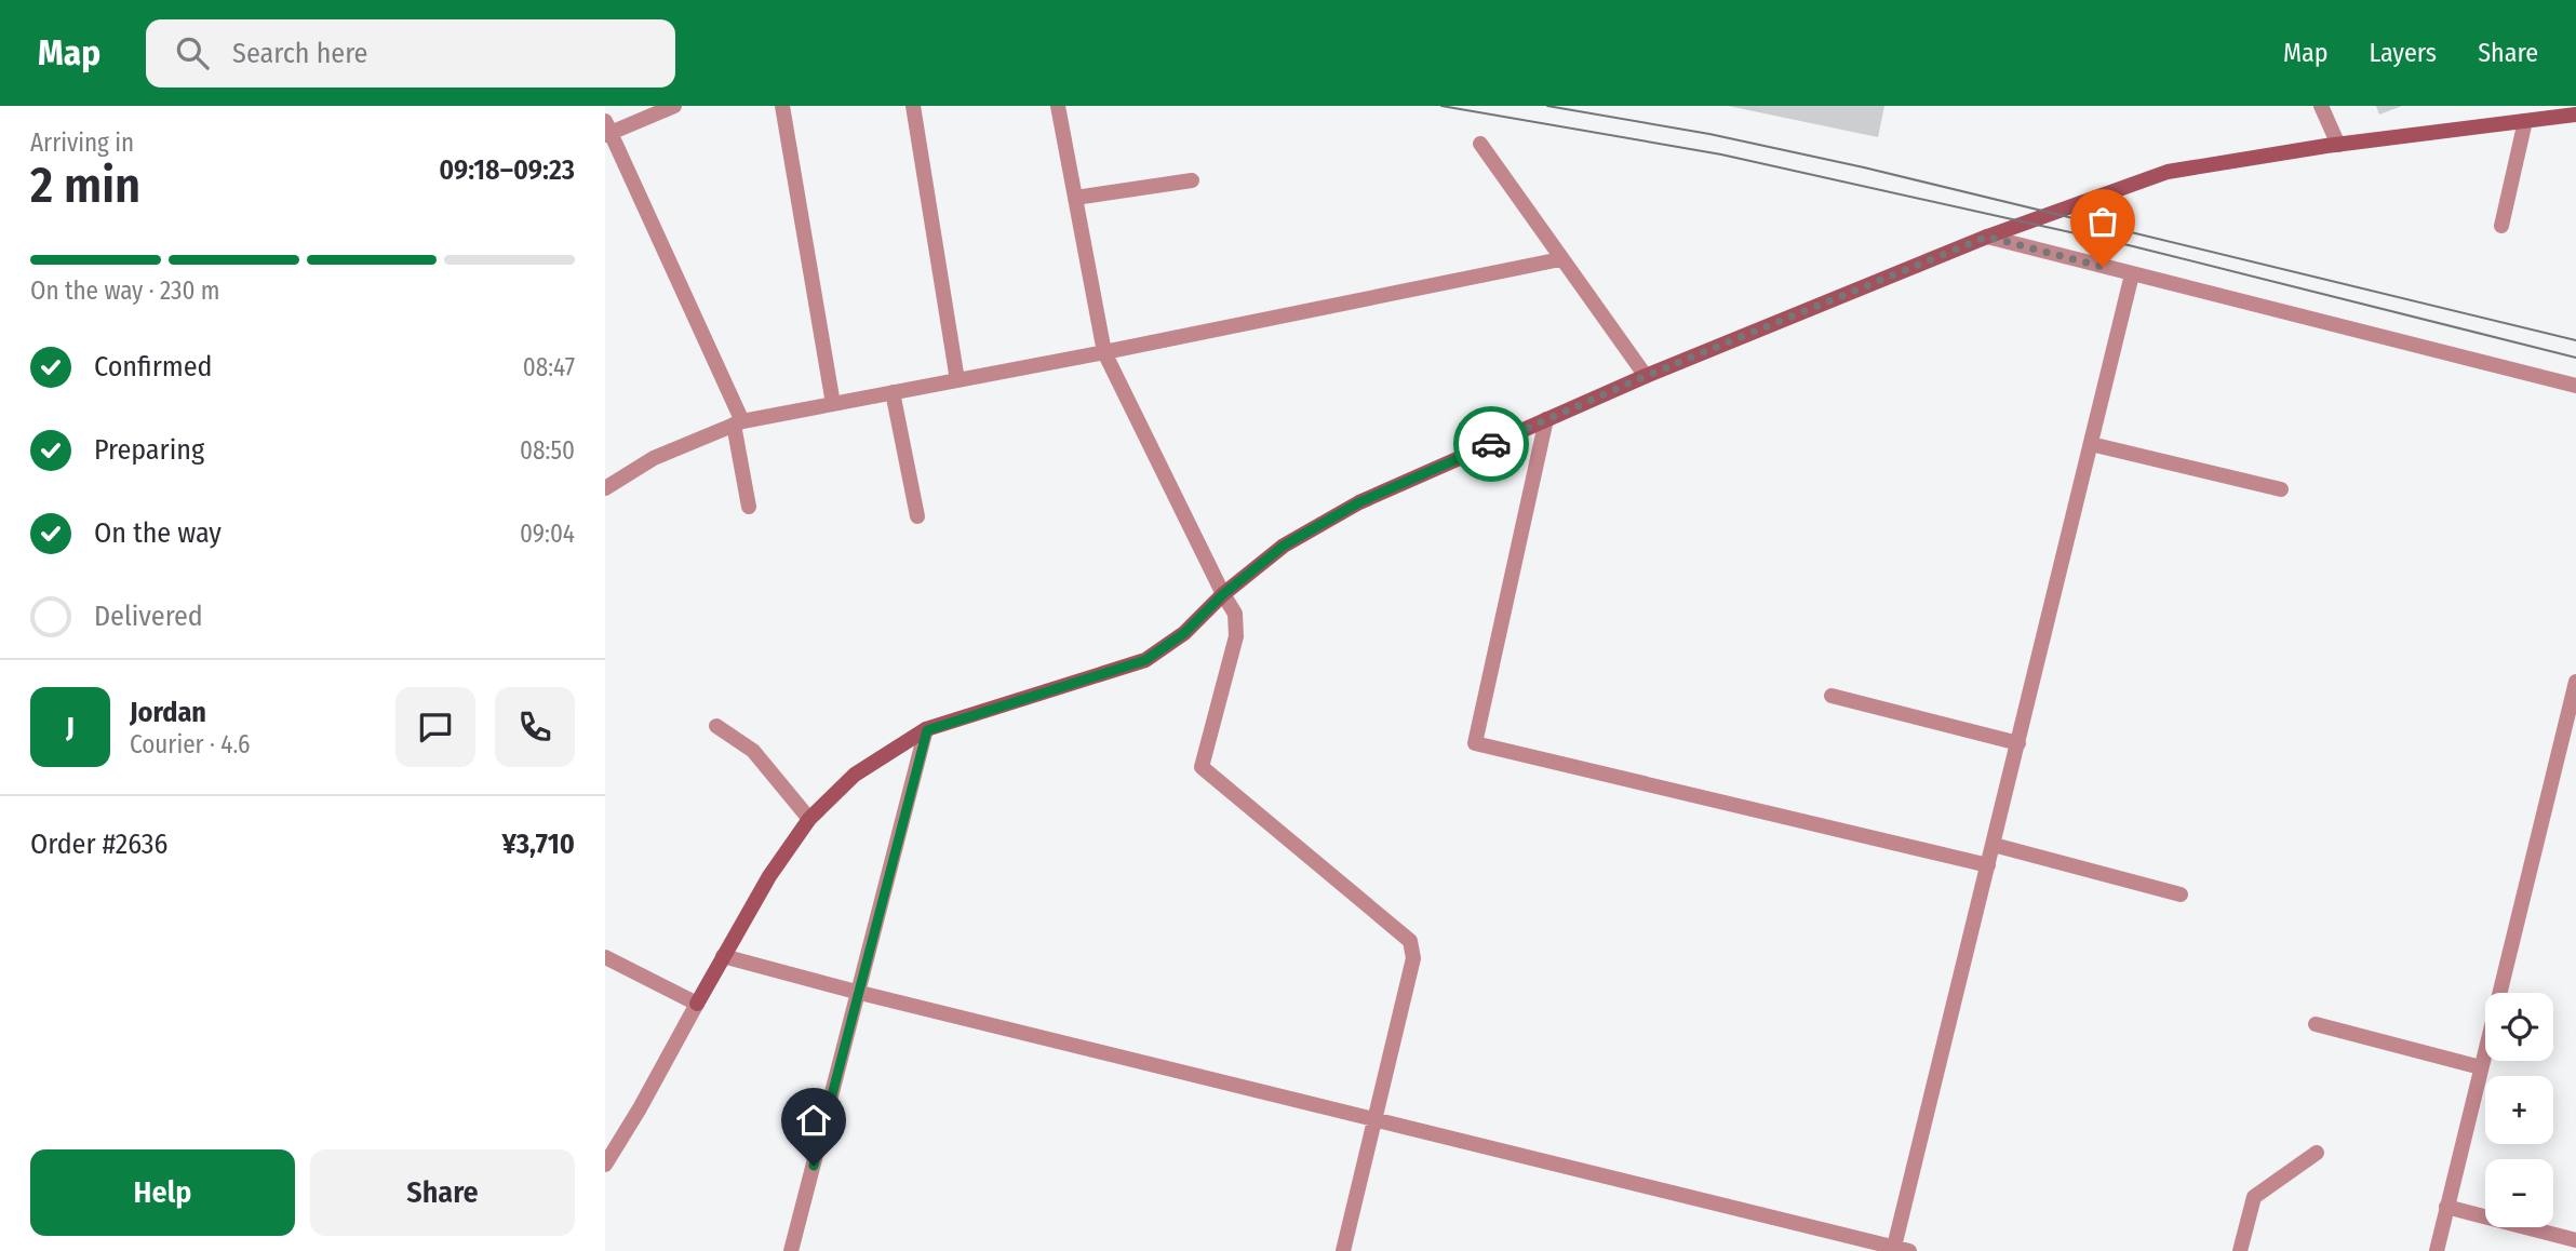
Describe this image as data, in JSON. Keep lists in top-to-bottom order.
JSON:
{
  "page": {
    "header": "Map",
    "search": "Search here",
    "nav": ["Map", "Layers", "Share"],
    "heading": ["2 min", "Arriving in", "09:18–09:23"],
    "panel": [
      "Jordan",
      "Courier · 4.6",
      "Order #2636",
      "¥3,710"
    ],
    "bar": "On the way · 230 m",
    "list": [
      ["Confirmed", "08:47"],
      ["Preparing", "08:50"],
      ["On the way", "09:04"],
      "Delivered"
    ],
    "round": "J",
    "map_buttons": ["+", "−"],
    "buttons": ["Help", "Share"]
  }
}
